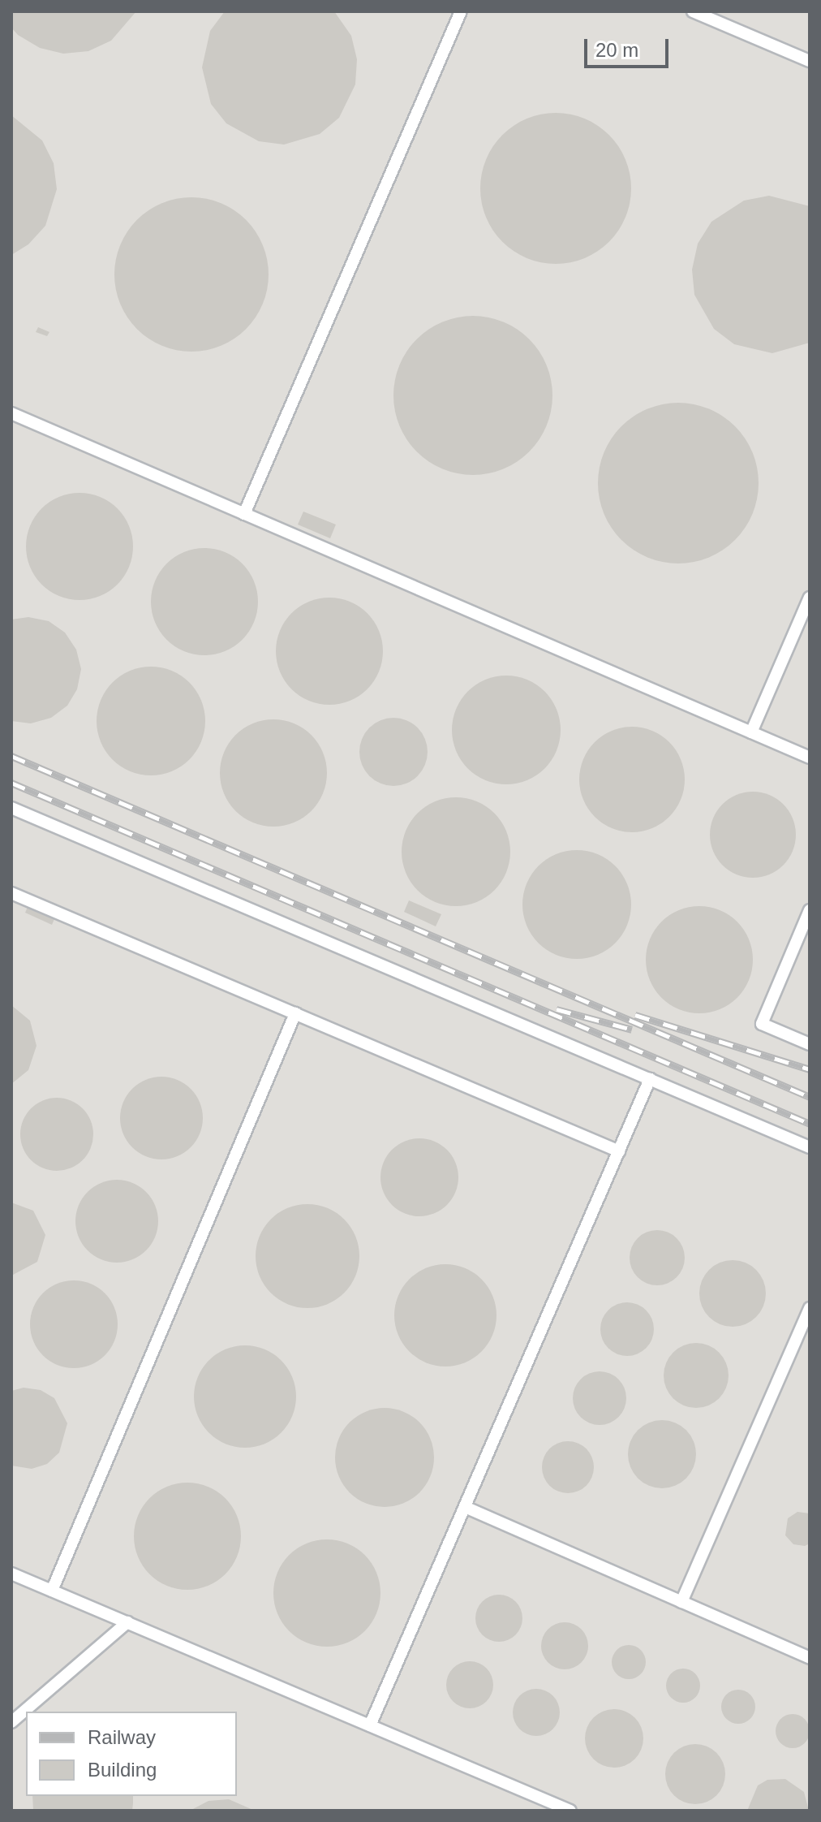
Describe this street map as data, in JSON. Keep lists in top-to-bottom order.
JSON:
{
  "legend": ["Railway", "Building"],
  "scale_bar": "20 m"
}
